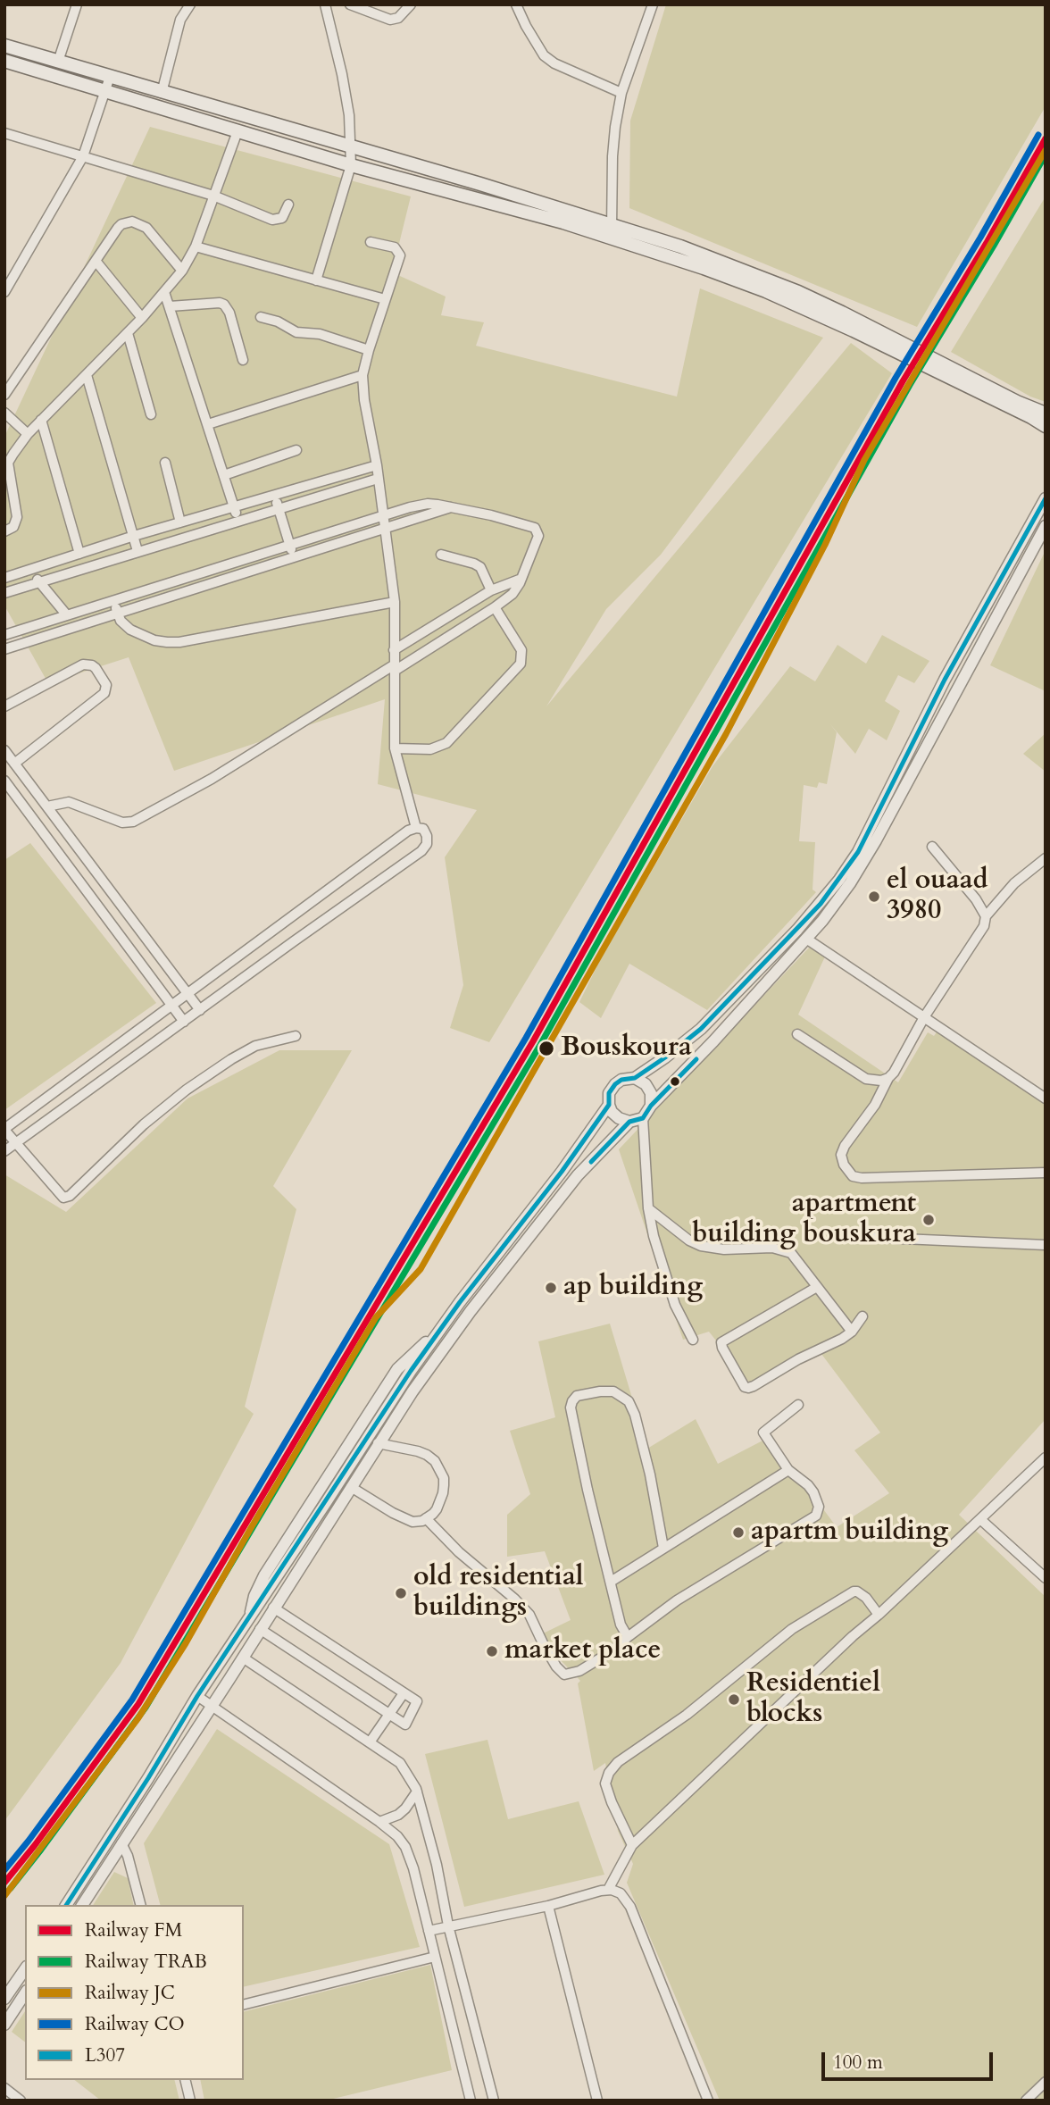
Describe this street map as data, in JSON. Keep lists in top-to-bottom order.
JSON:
{
  "places": [
    "el ouaad 3980",
    "Bouskoura",
    "apartment building bouskura",
    "ap building",
    "apartm building",
    "old residential buildings",
    "market place",
    "Residentiel blocks"
  ],
  "lines": [
    "rail line CO",
    "rail line FM",
    "rail line JC",
    "rail line TRAB",
    "transit line L307"
  ],
  "legend": [
    "Railway FM",
    "Railway TRAB",
    "Railway JC",
    "Railway CO",
    "L307"
  ],
  "scale_bar": "100 m"
}
